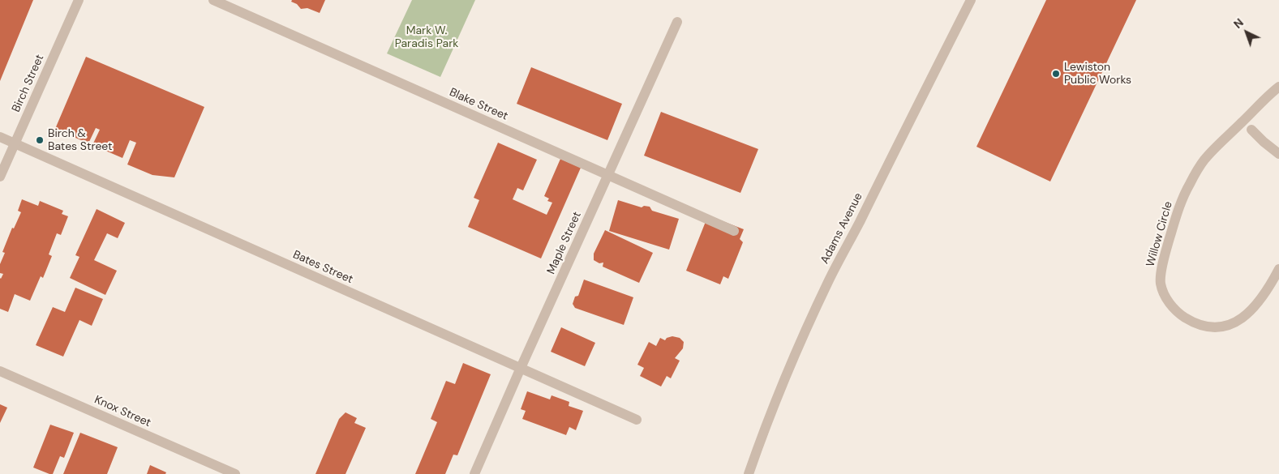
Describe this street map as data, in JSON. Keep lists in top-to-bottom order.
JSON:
{
  "streets": {
    "street": [
      "Birch Street",
      "Blake Street",
      "Adams Avenue",
      "Willow Circle",
      "Maple Street",
      "Bates Street",
      "Knox Street"
    ]
  },
  "crossings": [
    ["Birch Street", "Bates Street"],
    ["Blake Street", "Maple Street"],
    ["Maple Street", "Bates Street"]
  ],
  "parks": ["Mark W. Paradis Park"],
  "places": ["Lewiston Public Works", "Birch & Bates Street"],
  "north": "top left"
}
